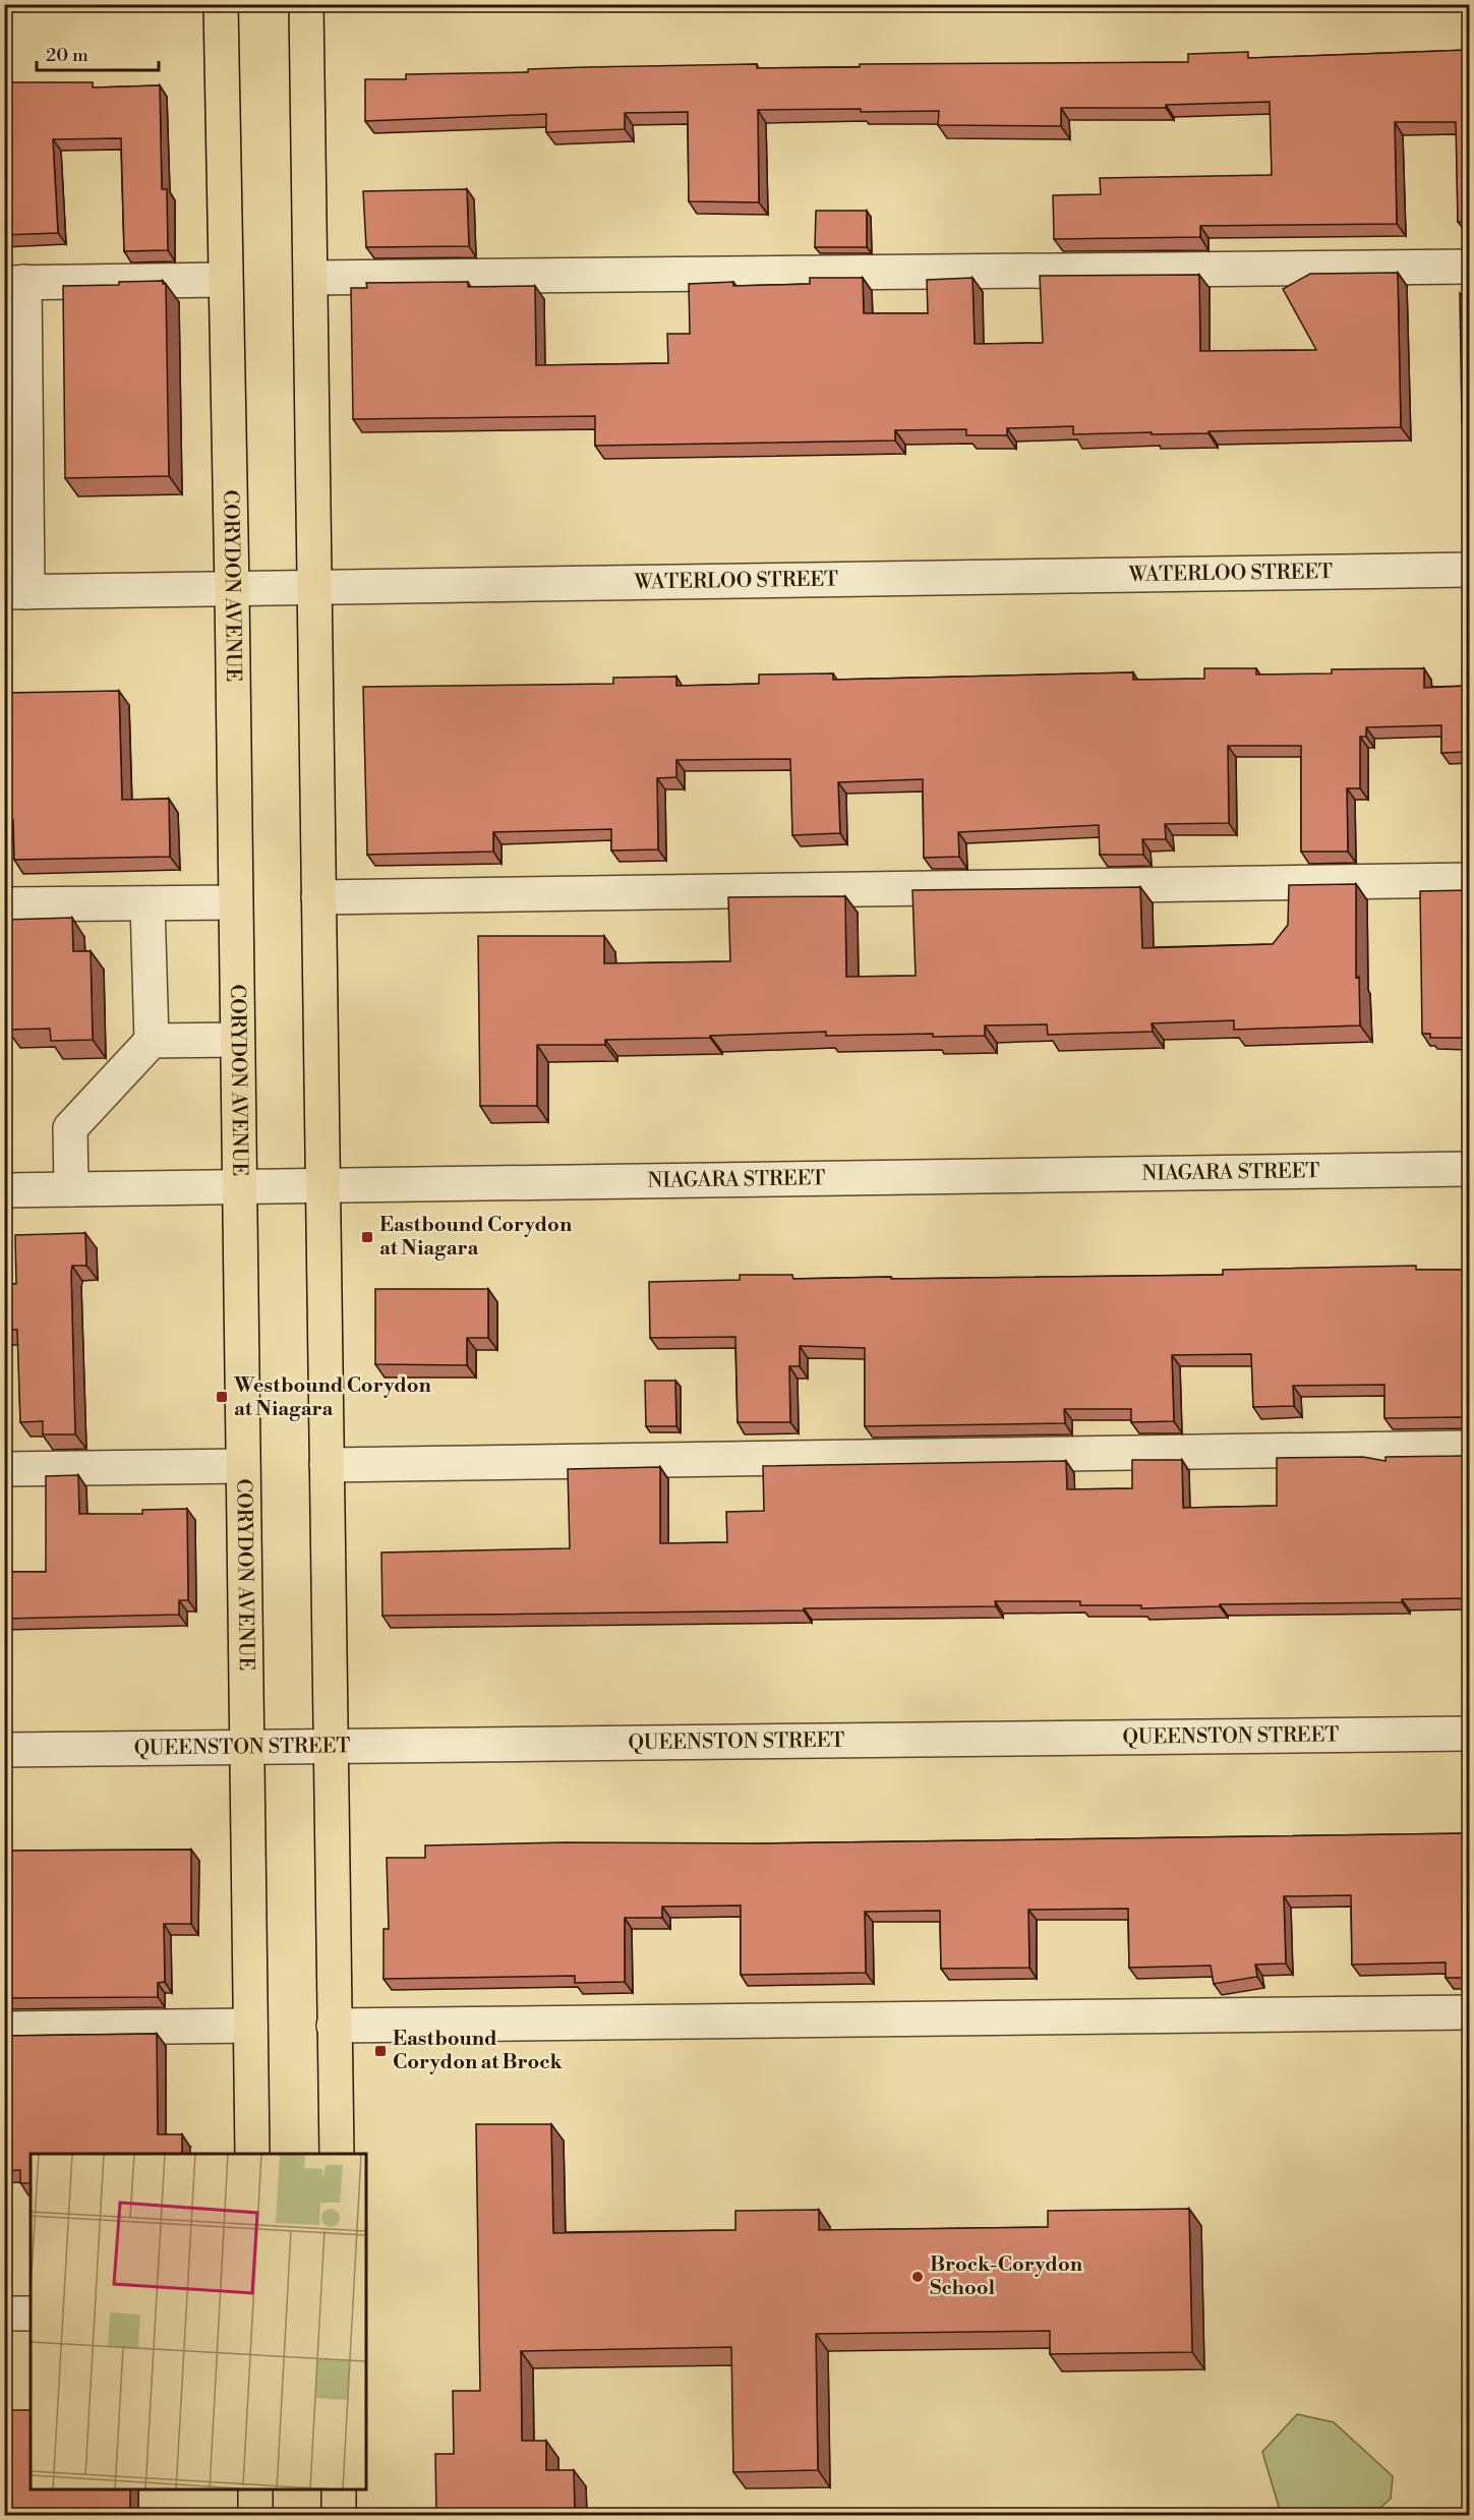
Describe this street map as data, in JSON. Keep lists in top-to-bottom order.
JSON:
{
  "streets": {
    "main road": ["CORYDON AVENUE"],
    "street": ["WATERLOO STREET", "NIAGARA STREET", "QUEENSTON STREET"]
  },
  "crossings": [
    ["WATERLOO STREET", "CORYDON AVENUE"],
    ["CORYDON AVENUE", "NIAGARA STREET"],
    ["CORYDON AVENUE", "QUEENSTON STREET"]
  ],
  "places": {
    "transit": ["Eastbound Corydon at Niagara", "Westbound Corydon at Niagara", "Eastbound Corydon at Brock"],
    "other": ["Brock-Corydon School"]
  },
  "scale_bar": "20 m"
}
